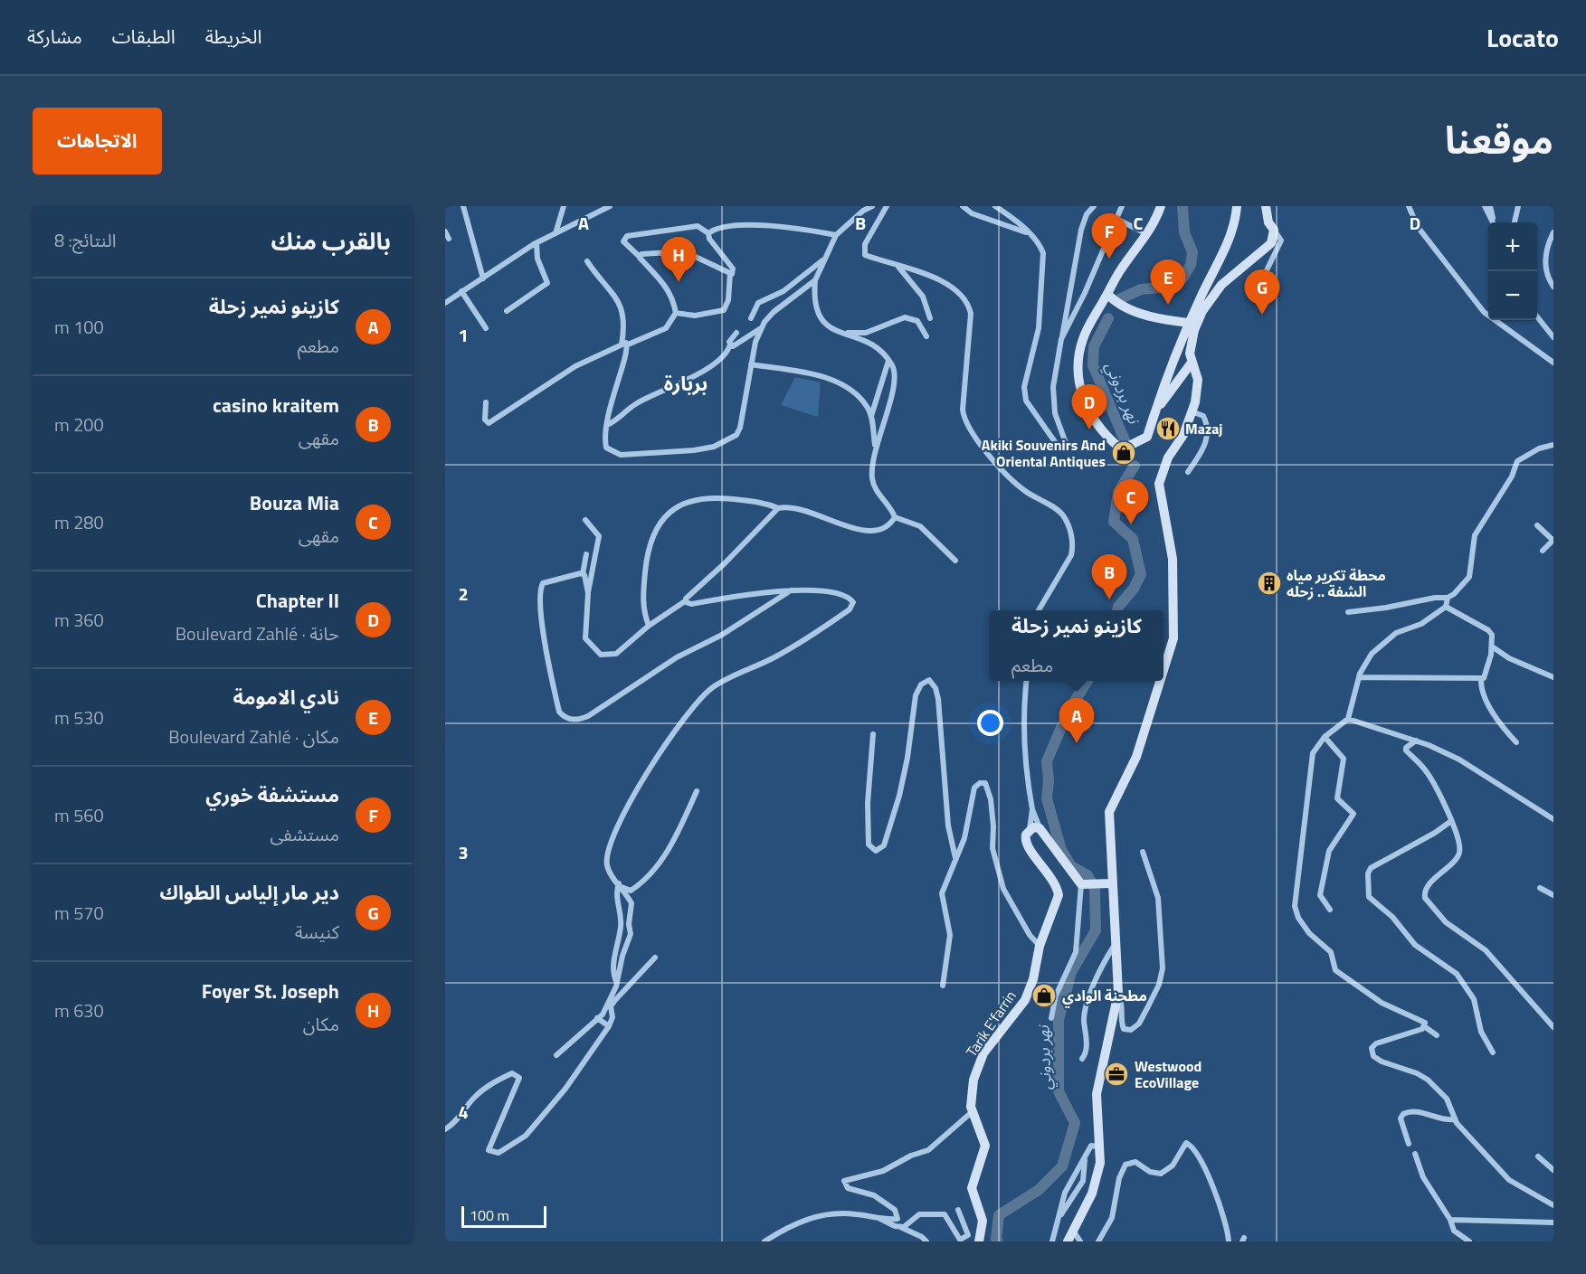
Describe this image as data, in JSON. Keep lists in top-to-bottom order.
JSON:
{
  "streets": {
    "street": ["Tarik E'farrin"]
  },
  "districts": ["بربارة"],
  "water": ["نهر بردوني"],
  "places": {
    "restaurant": ["Mazaj"],
    "shop": ["Akiki Souvenirs And Oriental Antiques", "مطحنة الوادي"],
    "building": ["محطة تكرير مياه الشفة .. زحله"],
    "office": ["Westwood EcoVillage"]
  },
  "scale_bar": "100 m",
  "page": {
    "header": "Locato",
    "nav": ["الخريطة", "الطبقات", "مشاركة"],
    "title": "موقعنا",
    "buttons": "الاتجاهات",
    "heading": ["بالقرب منك", "النتائج: 8"],
    "pins": [
      "F",
      "H",
      "E",
      "G",
      "D",
      "C",
      "B",
      "A"
    ],
    "map_buttons": ["+", "−"],
    "list": [
      {
        "mark": "A",
        "name": "كازينو نمير زحلة",
        "note": "مطعم",
        "value": "100 m"
      },
      {
        "mark": "B",
        "name": "casino kraitem",
        "note": "مقهى",
        "value": "200 m"
      },
      {
        "mark": "C",
        "name": "Bouza Mia",
        "note": "مقهى",
        "value": "280 m"
      },
      {
        "mark": "D",
        "name": "Chapter II",
        "note": "حانة · Boulevard Zahlé",
        "value": "360 m"
      },
      {
        "mark": "E",
        "name": "نادي الامومة",
        "note": "مكان · Boulevard Zahlé",
        "value": "530 m"
      },
      {
        "mark": "F",
        "name": "مستشفة خوري",
        "note": "مستشفى",
        "value": "560 m"
      },
      {
        "mark": "G",
        "name": "دير مار إلياس الطواك",
        "note": "كنيسة",
        "value": "570 m"
      },
      {
        "mark": "H",
        "name": "Foyer St. Joseph",
        "note": "مكان",
        "value": "630 m"
      }
    ],
    "popup": ["كازينو نمير زحلة", "مطعم"],
    "scale": "100 m"
  },
  "grid": {
    "columns": [
      "A",
      "B",
      "C",
      "D"
    ],
    "rows": [
      "1",
      "2",
      "3",
      "4"
    ]
  }
}
